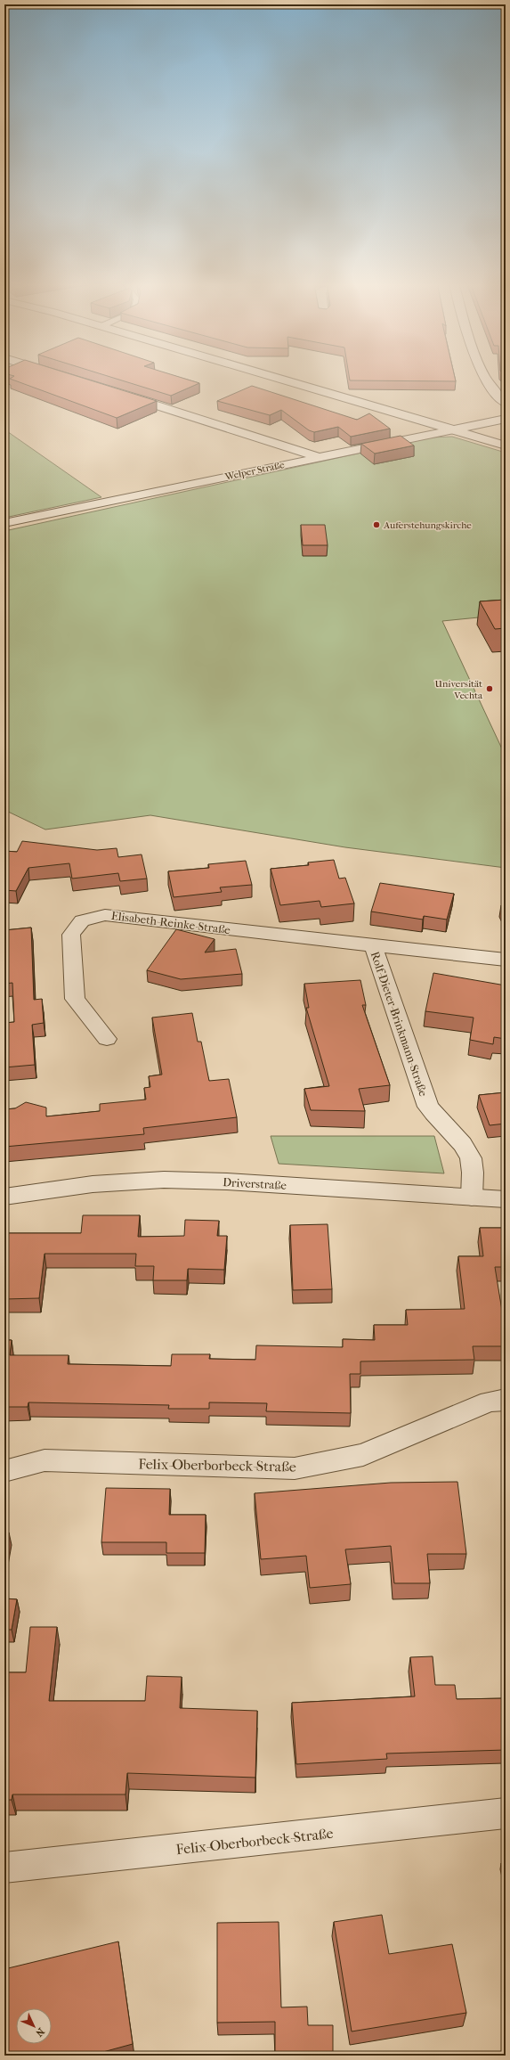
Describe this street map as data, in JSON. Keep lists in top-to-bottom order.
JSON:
{
  "streets": {
    "street": [
      "Welper Straße",
      "Elisabeth-Reinke-Straße",
      "Rolf-Dieter-Brinkmann-Straße",
      "Driverstraße",
      "Felix-Oberborbeck-Straße"
    ]
  },
  "crossings": [
    ["Elisabeth-Reinke-Straße", "Rolf-Dieter-Brinkmann-Straße"],
    ["Rolf-Dieter-Brinkmann-Straße", "Driverstraße"]
  ],
  "places": ["Auferstehungskirche", "Universität Vechta"],
  "north": "bottom right"
}
